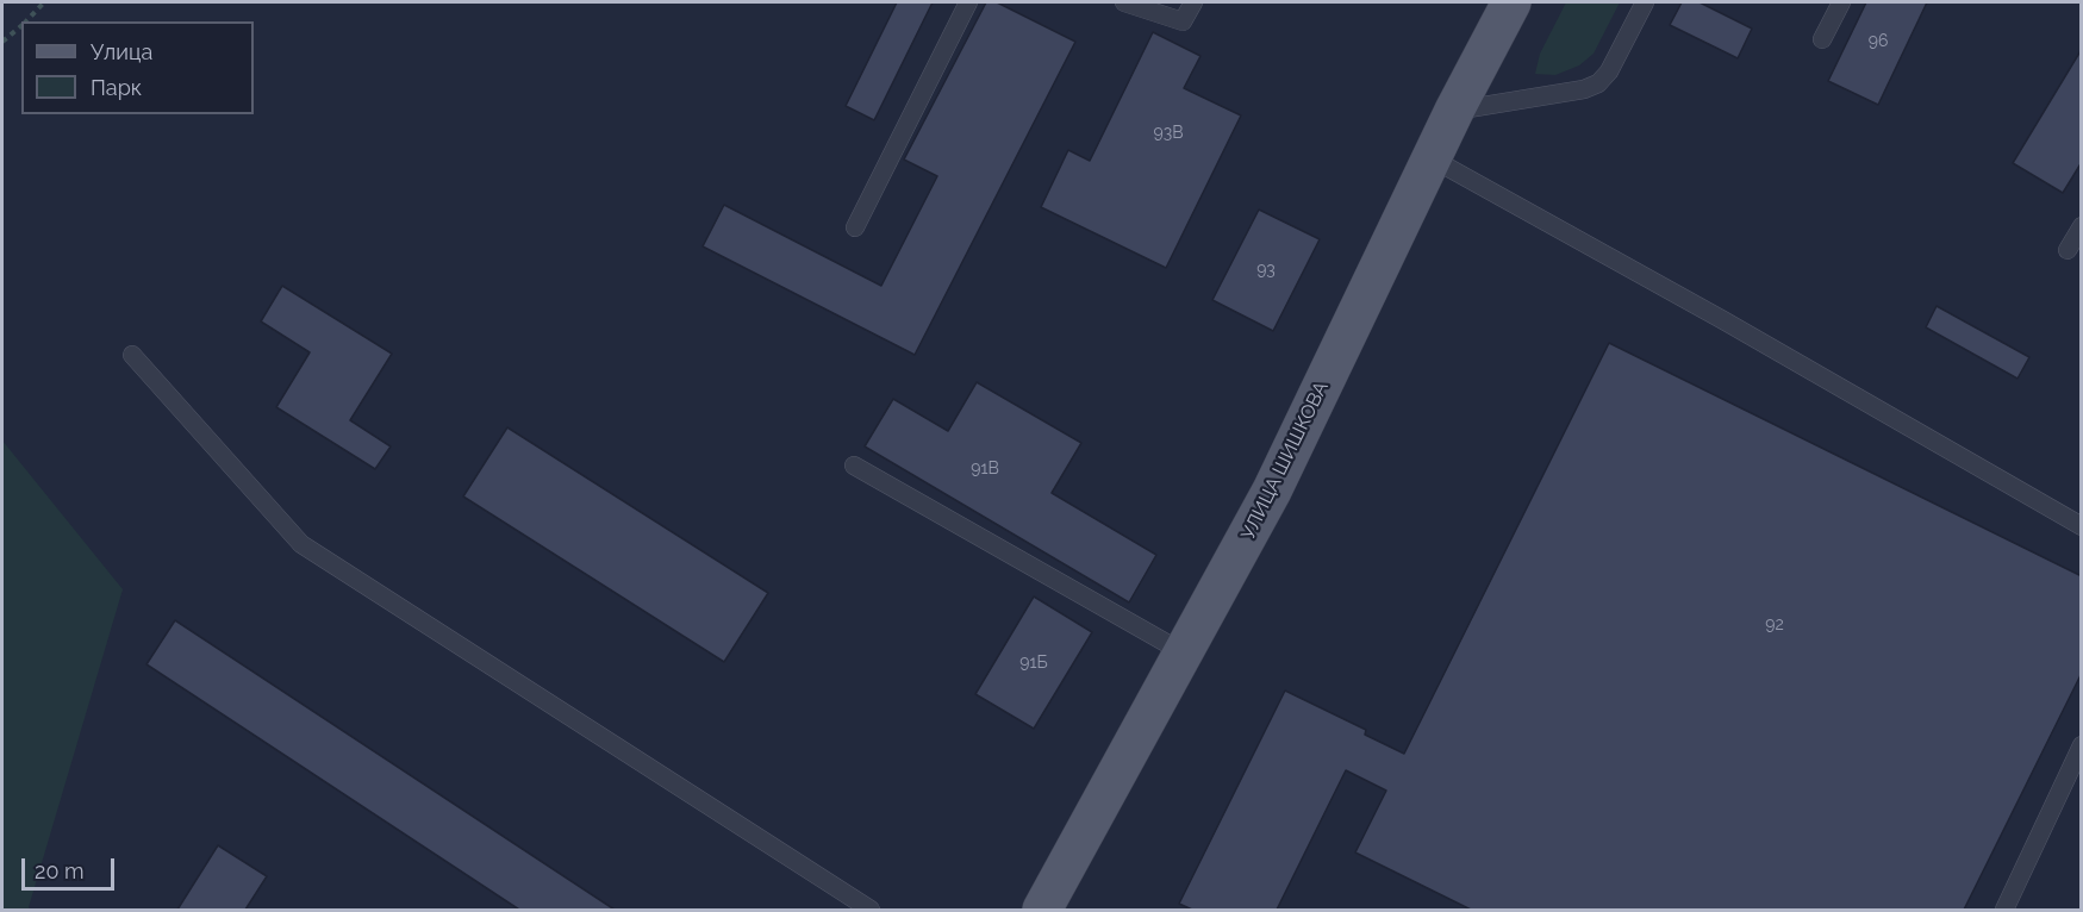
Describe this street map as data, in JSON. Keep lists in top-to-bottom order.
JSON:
{
  "streets": {
    "main road": ["УЛИЦА ШИШКОВА"]
  },
  "house_numbers": [
    "96",
    "93В",
    "93",
    "91В",
    "92",
    "91Б"
  ],
  "legend": ["Улица", "Парк"],
  "scale_bar": "20 m"
}
